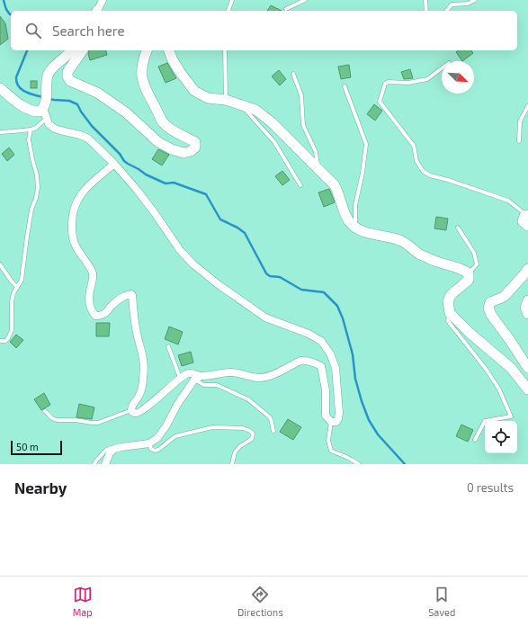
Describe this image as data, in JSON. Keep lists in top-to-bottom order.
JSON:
{
  "scale_bar": "50 m",
  "north": "bottom right",
  "page": {
    "search": "Search here",
    "scale": "50 m",
    "heading": ["Nearby", "0 results"],
    "nav": ["Map", "Directions", "Saved"]
  }
}
